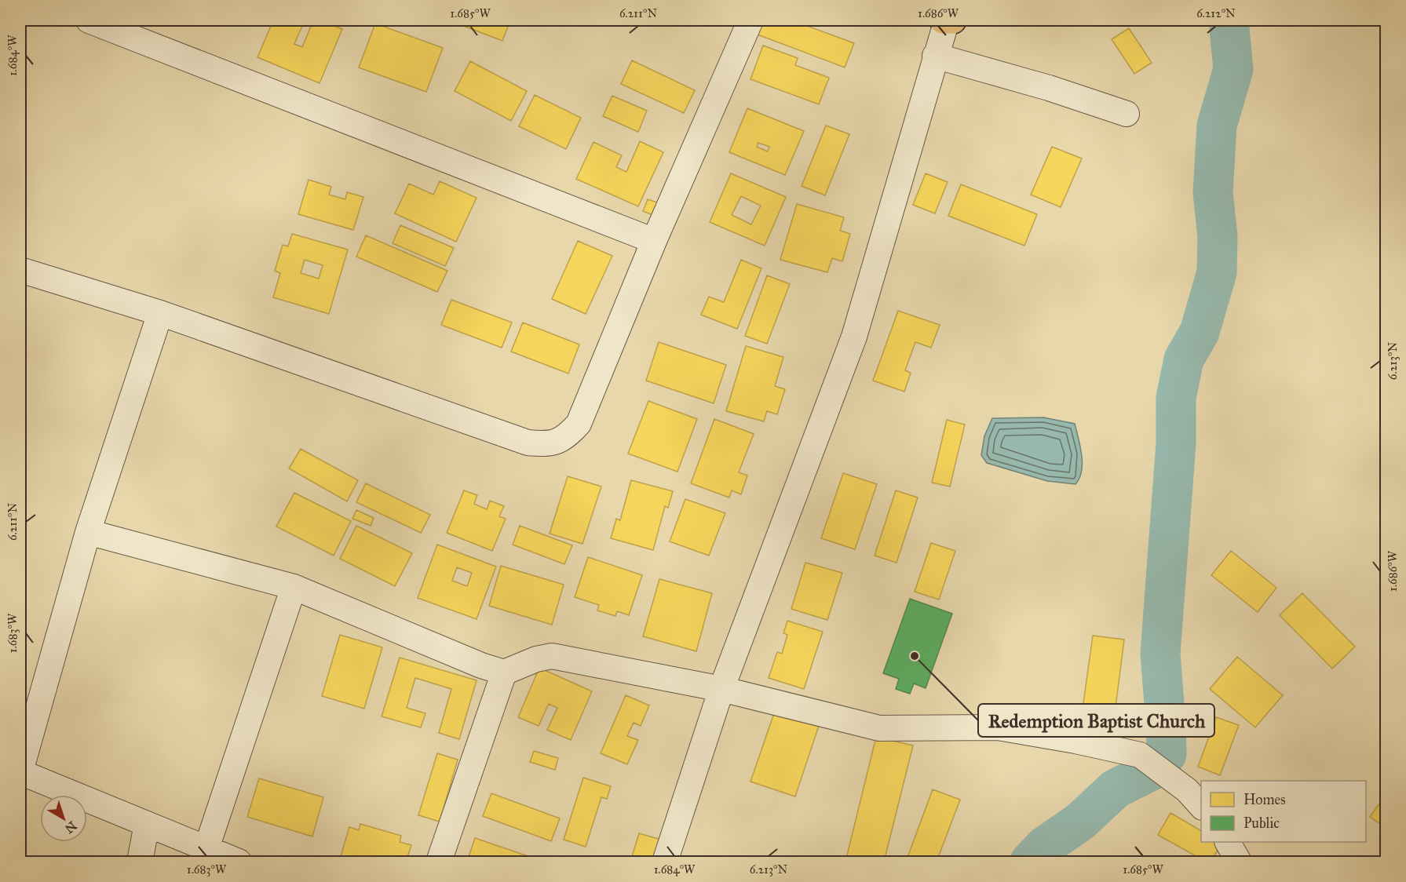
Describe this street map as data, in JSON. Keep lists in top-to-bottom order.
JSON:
{
  "places": ["Redemption Baptist Church"],
  "legend": ["Homes", "Public"],
  "north": "bottom right",
  "coordinates": [
    "1.685°W",
    "6.211°N",
    "1.686°W",
    "6.212°N",
    "1.684°W",
    "6.213°N",
    "1.683°W"
  ]
}
